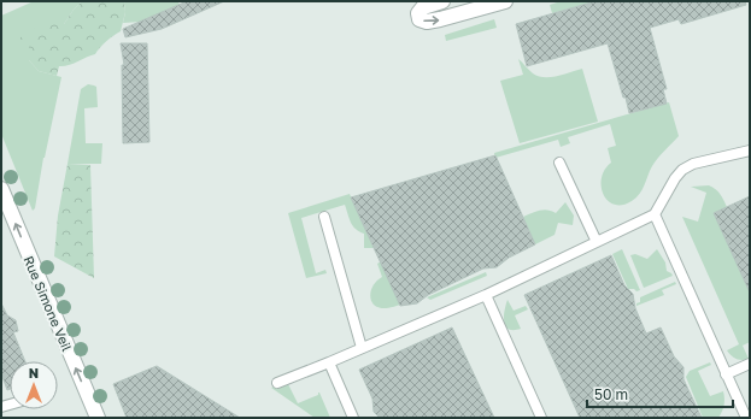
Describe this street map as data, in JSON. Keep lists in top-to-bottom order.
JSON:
{
  "streets": {
    "street": ["Rue Simone Veil"]
  },
  "one_way": ["Rue Simone Veil"],
  "scale_bar": "50 m",
  "north": "top"
}
